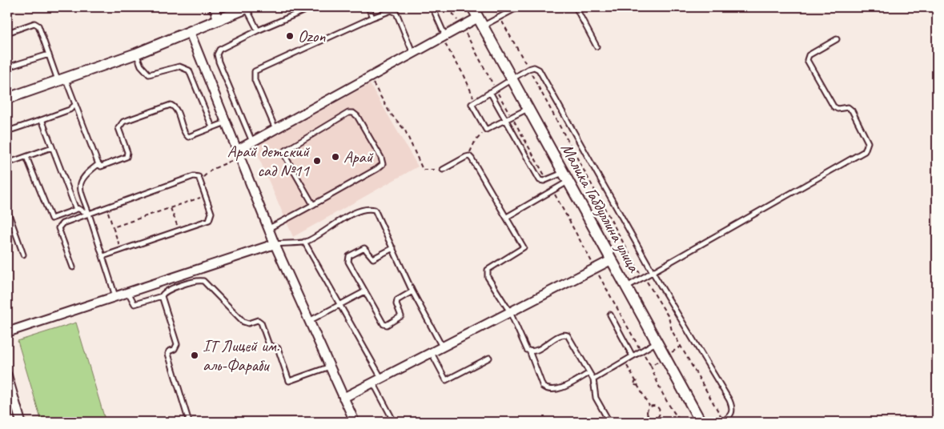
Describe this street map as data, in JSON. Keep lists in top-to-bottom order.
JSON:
{
  "streets": {
    "street": ["Малика Габдуллина улица"]
  },
  "places": [
    "Ozon",
    "Арай",
    "Арай детский сад №11",
    "IT Лицей им. аль-Фараби"
  ]
}
